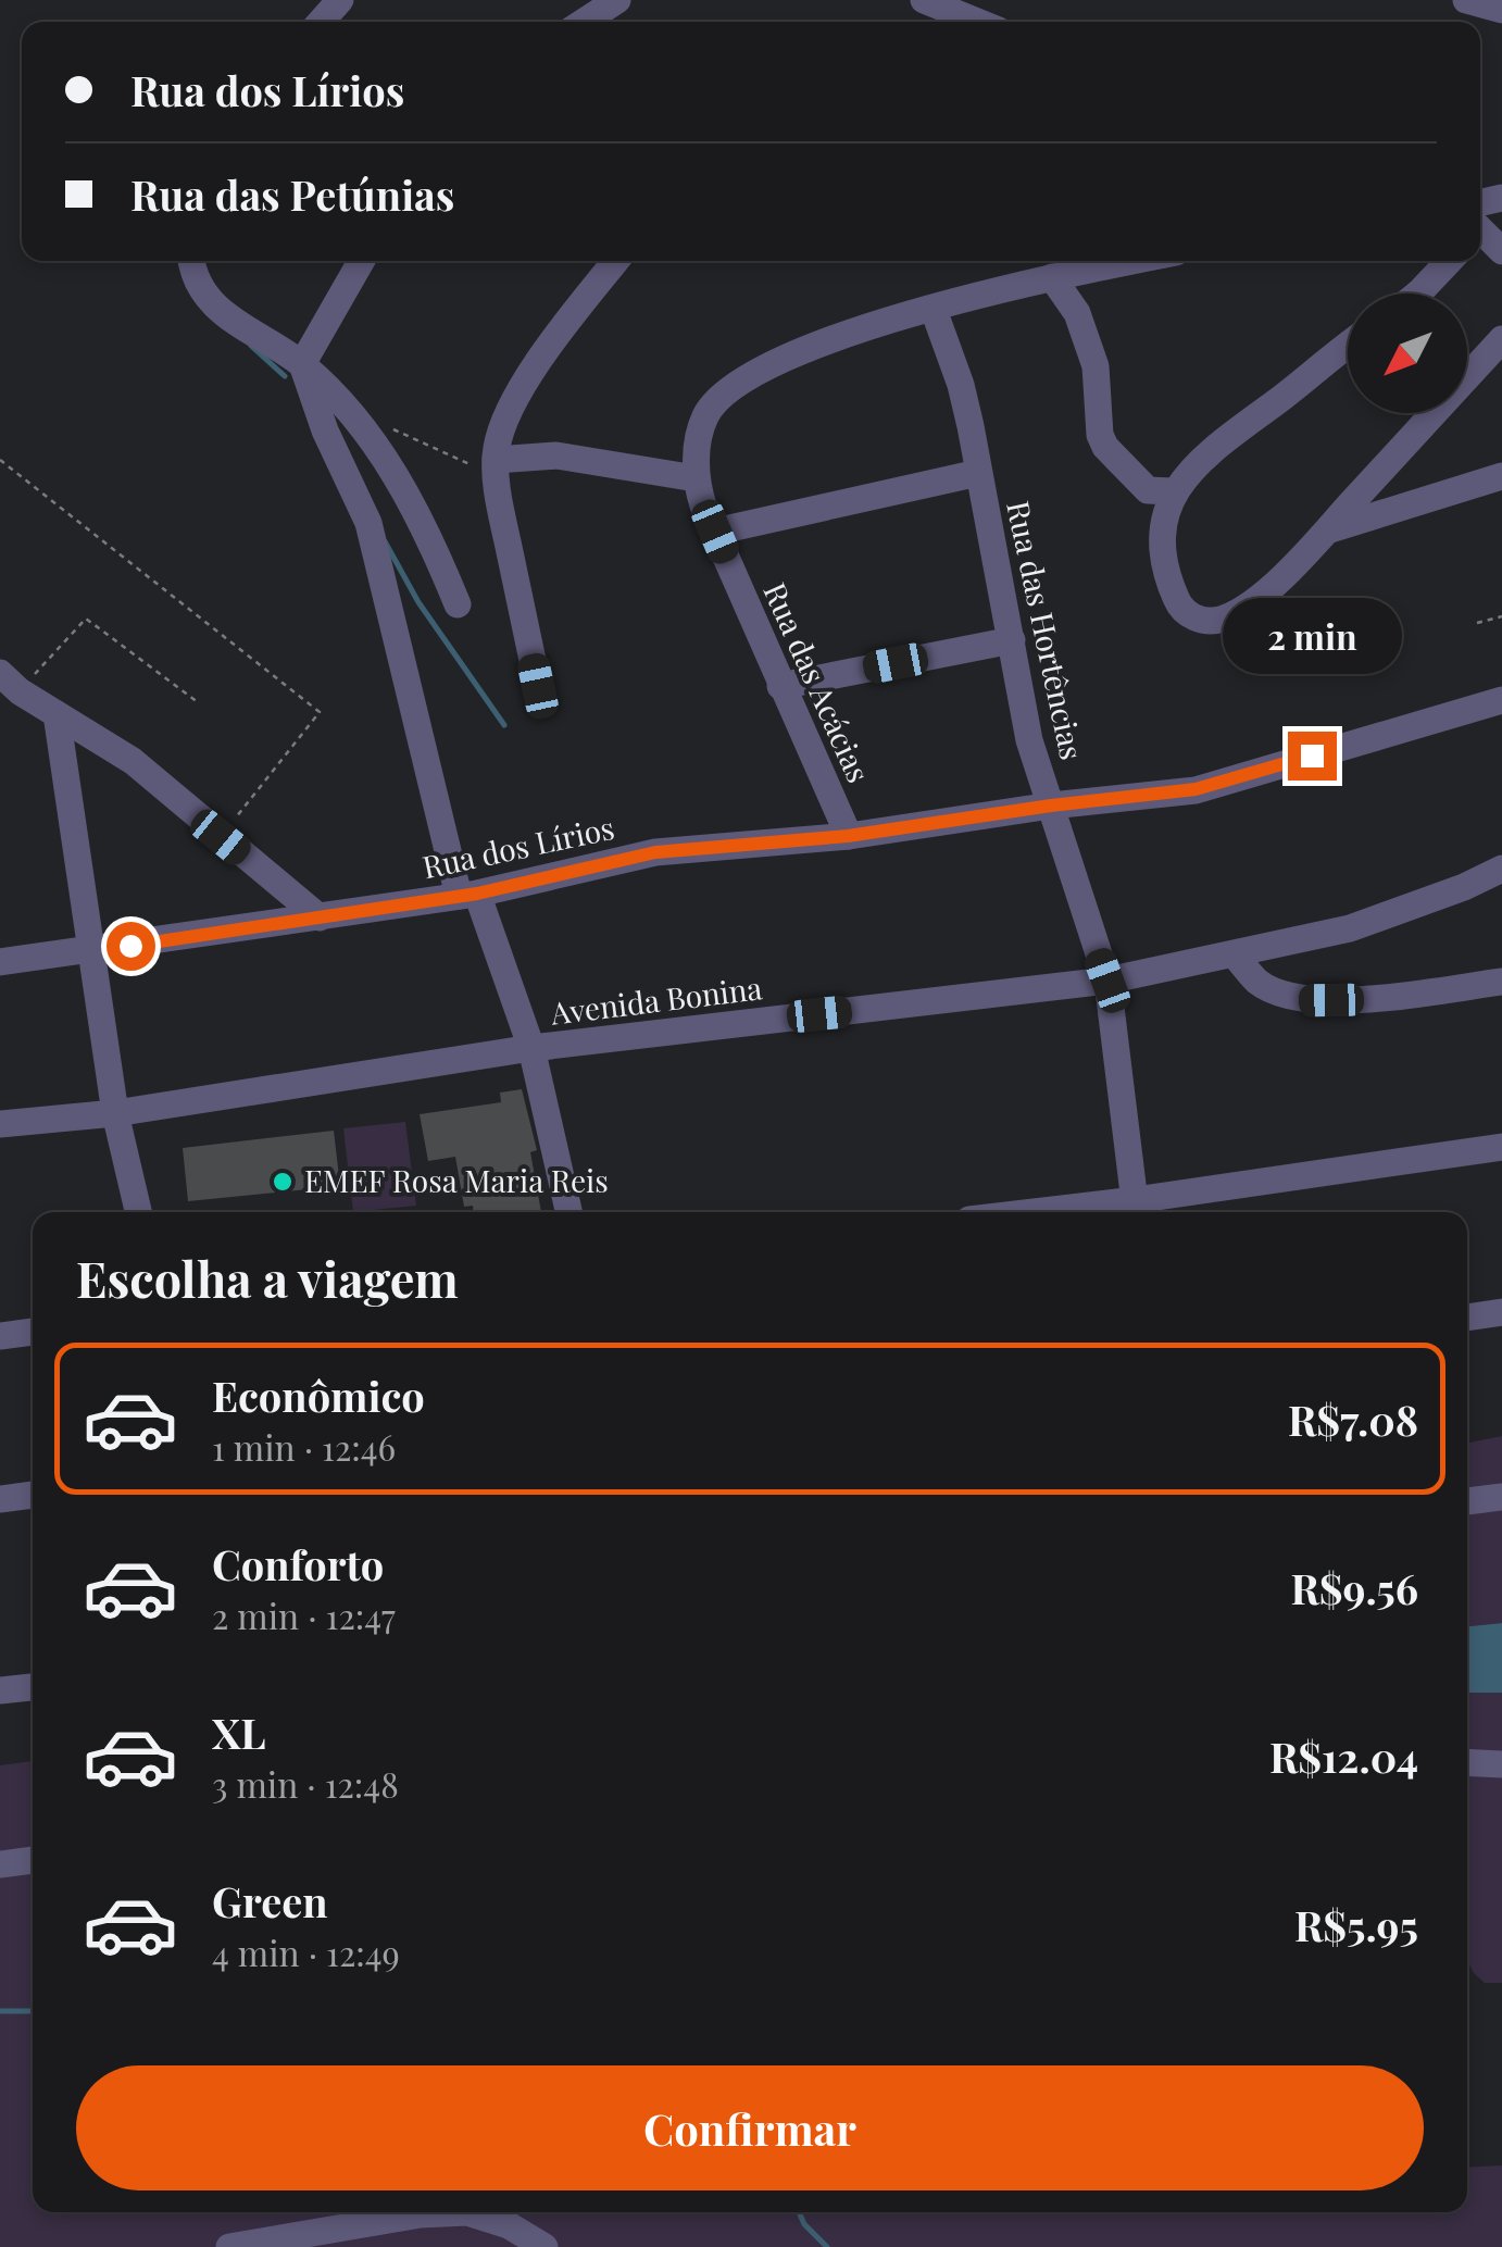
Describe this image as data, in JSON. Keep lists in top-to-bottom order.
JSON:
{
  "streets": {
    "street": [
      "Rua das Hortências",
      "Rua das Acácias",
      "Rua dos Lírios",
      "Avenida Bonina"
    ]
  },
  "crossings": [
    ["Rua das Hortências", "Rua das Acácias"],
    ["Rua das Hortências", "Rua dos Lírios"],
    ["Rua das Hortências", "Avenida Bonina"],
    ["Rua das Acácias", "Rua dos Lírios"]
  ],
  "places": ["EMEF Rosa Maria Reis"],
  "north": "bottom left",
  "page": {
    "banner": ["Rua dos Lírios", "Rua das Petúnias"],
    "bubble": "2 min",
    "heading": "Escolha a viagem",
    "list": [
      {
        "name": "Econômico",
        "note": "1 min · 12:46",
        "value": "R$7.08"
      },
      {
        "name": "Conforto",
        "note": "2 min · 12:47",
        "value": "R$9.56"
      },
      {
        "name": "XL",
        "note": "3 min · 12:48",
        "value": "R$12.04"
      },
      {
        "name": "Green",
        "note": "4 min · 12:49",
        "value": "R$5.95"
      }
    ],
    "buttons": "Confirmar"
  }
}
